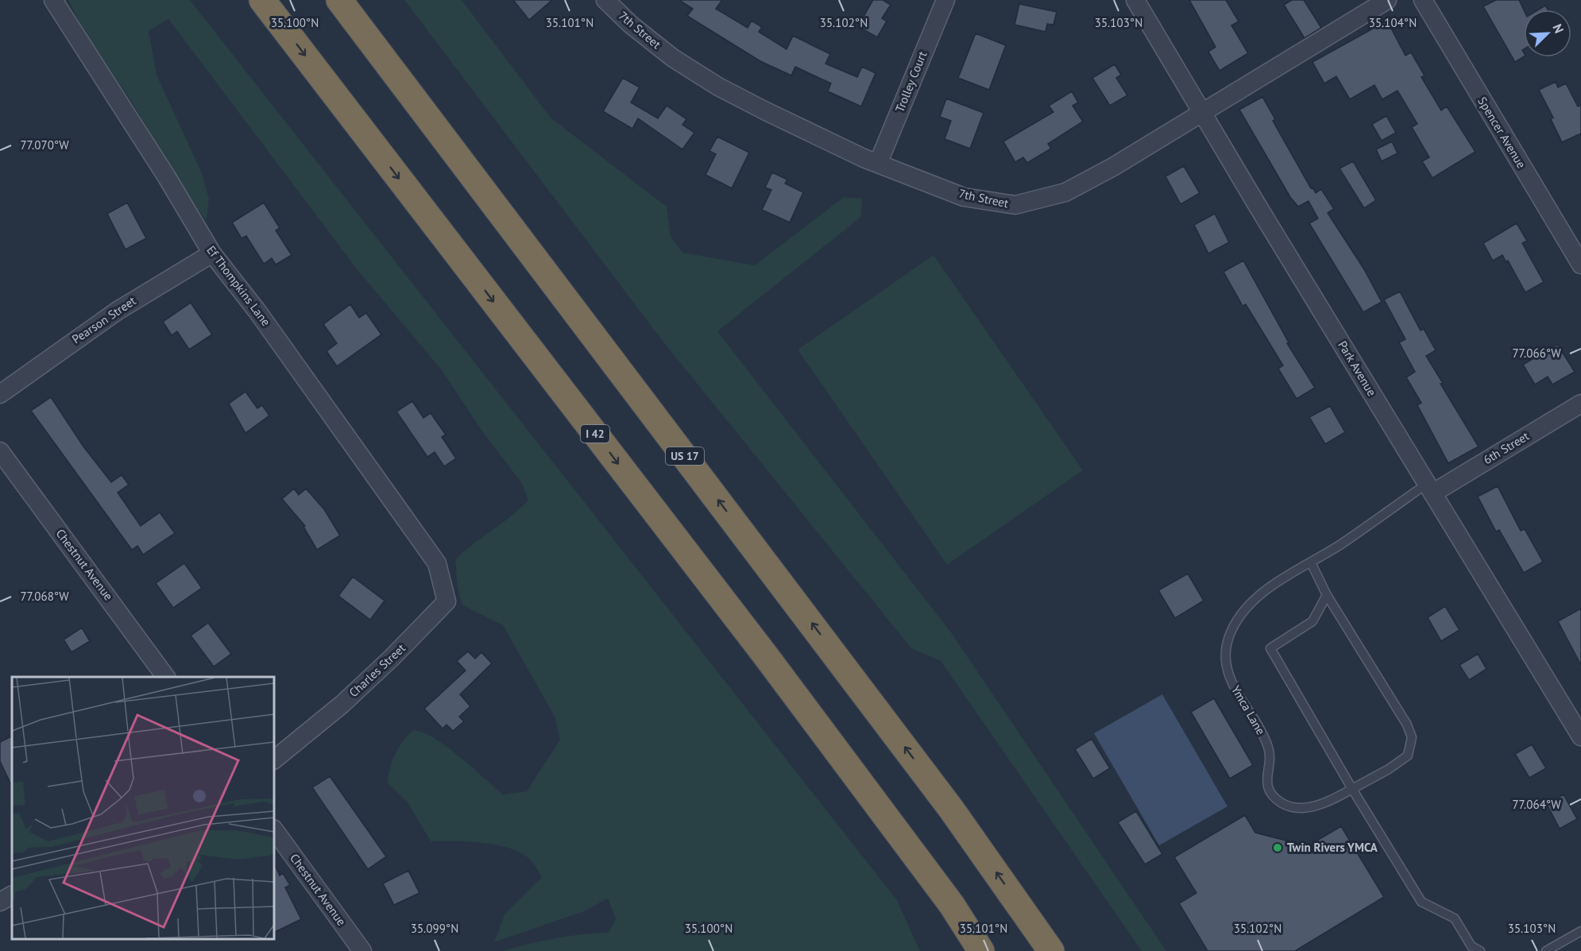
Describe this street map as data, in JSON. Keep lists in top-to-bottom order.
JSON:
{
  "streets": {
    "highway": ["I 42", "US 17"],
    "street": [
      "7th Street",
      "Trolley Court",
      "Spencer Avenue",
      "Ef Thompkins Lane",
      "Pearson Street",
      "Park Avenue",
      "6th Street",
      "Chestnut Avenue",
      "Charles Street"
    ],
    "lane": ["Ymca Lane"]
  },
  "crossings": [
    ["7th Street", "Trolley Court"],
    ["7th Street", "Park Avenue"],
    ["Ef Thompkins Lane", "Pearson Street"],
    ["Ef Thompkins Lane", "Charles Street"],
    ["Park Avenue", "6th Street"],
    ["Park Avenue", "Ymca Lane"],
    ["6th Street", "Ymca Lane"]
  ],
  "places": ["Twin Rivers YMCA"],
  "north": "top right",
  "coordinates": [
    "35.100°N",
    "35.101°N",
    "35.102°N",
    "35.103°N",
    "35.104°N",
    "77.070°W",
    "77.066°W",
    "77.068°W",
    "77.064°W",
    "35.099°N"
  ]
}
